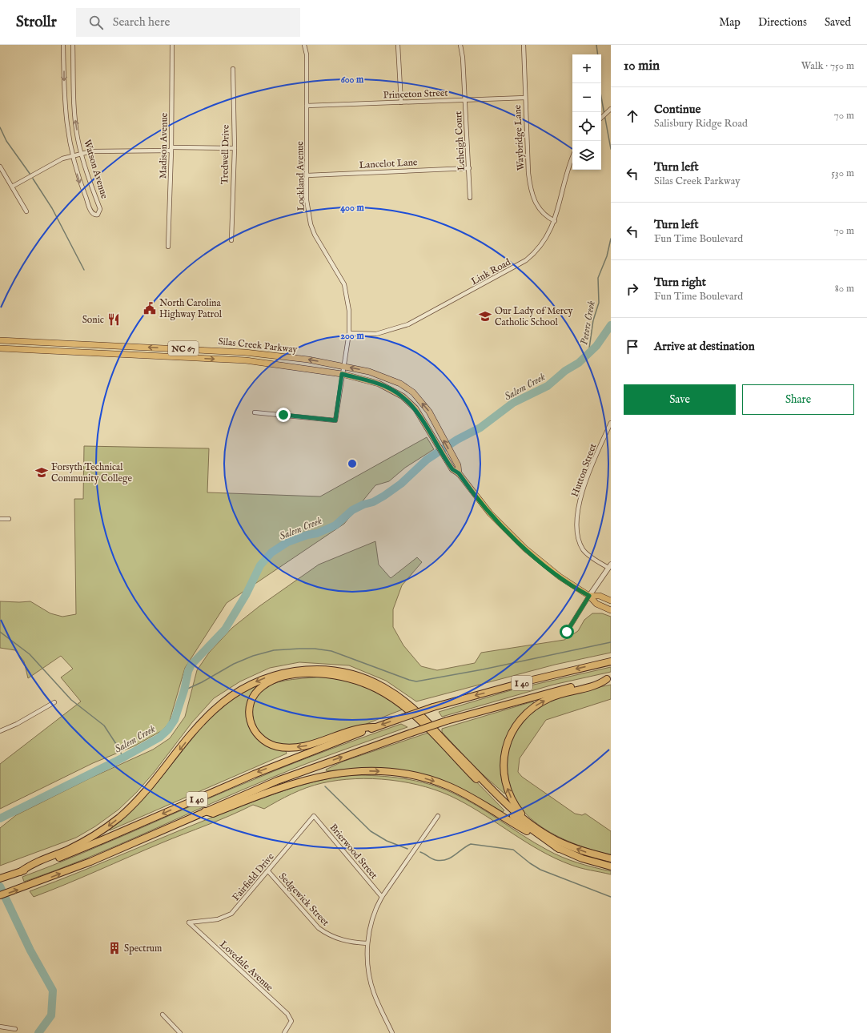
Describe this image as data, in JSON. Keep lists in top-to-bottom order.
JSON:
{
  "streets": {
    "highway": ["I 40"],
    "main road": ["Silas Creek Parkway", "NC 67"],
    "street": [
      "Princeton Street",
      "Waybridge Lane",
      "Leheigh Court",
      "Madison Avenue",
      "Tredwell Drive",
      "Lancelot Lane",
      "Watson Avenue",
      "Lockland Avenue",
      "Link Road",
      "Hutton Street",
      "Brierwood Street",
      "Fairfield Drive",
      "Sedgewick Street",
      "Lovedale Avenue"
    ]
  },
  "crossings": [
    ["Princeton Street", "Waybridge Lane"],
    ["Princeton Street", "Leheigh Court"],
    ["Princeton Street", "Lockland Avenue"],
    ["Waybridge Lane", "Link Road"],
    ["Leheigh Court", "Lancelot Lane"],
    ["Lancelot Lane", "Lockland Avenue"],
    ["Lockland Avenue", "Link Road"],
    ["Lockland Avenue", "Silas Creek Parkway"],
    ["Brierwood Street", "Fairfield Drive"],
    ["Fairfield Drive", "Sedgewick Street"],
    ["Fairfield Drive", "Lovedale Avenue"]
  ],
  "water": ["Peters Creek", "Salem Creek"],
  "places": {
    "public building": ["North Carolina Highway Patrol"],
    "school or university": ["Our Lady of Mercy Catholic School", "Forsyth Technical Community College"],
    "restaurant": ["Sonic"],
    "building": ["Spectrum"]
  },
  "page": {
    "header": "Strollr",
    "search": "Search here",
    "nav": ["Map", "Directions", "Saved"],
    "heading": ["10 min", "Walk · 750 m"],
    "map_buttons": ["+", "−"],
    "list": [
      ["Continue", "Salisbury Ridge Road", "70 m"],
      ["Turn left", "Silas Creek Parkway", "530 m"],
      ["Turn left", "Fun Time Boulevard", "70 m"],
      ["Turn right", "Fun Time Boulevard", "80 m"],
      "Arrive at destination"
    ],
    "buttons": ["Save", "Share"]
  },
  "rings": ["600 m", "400 m", "200 m"]
}
